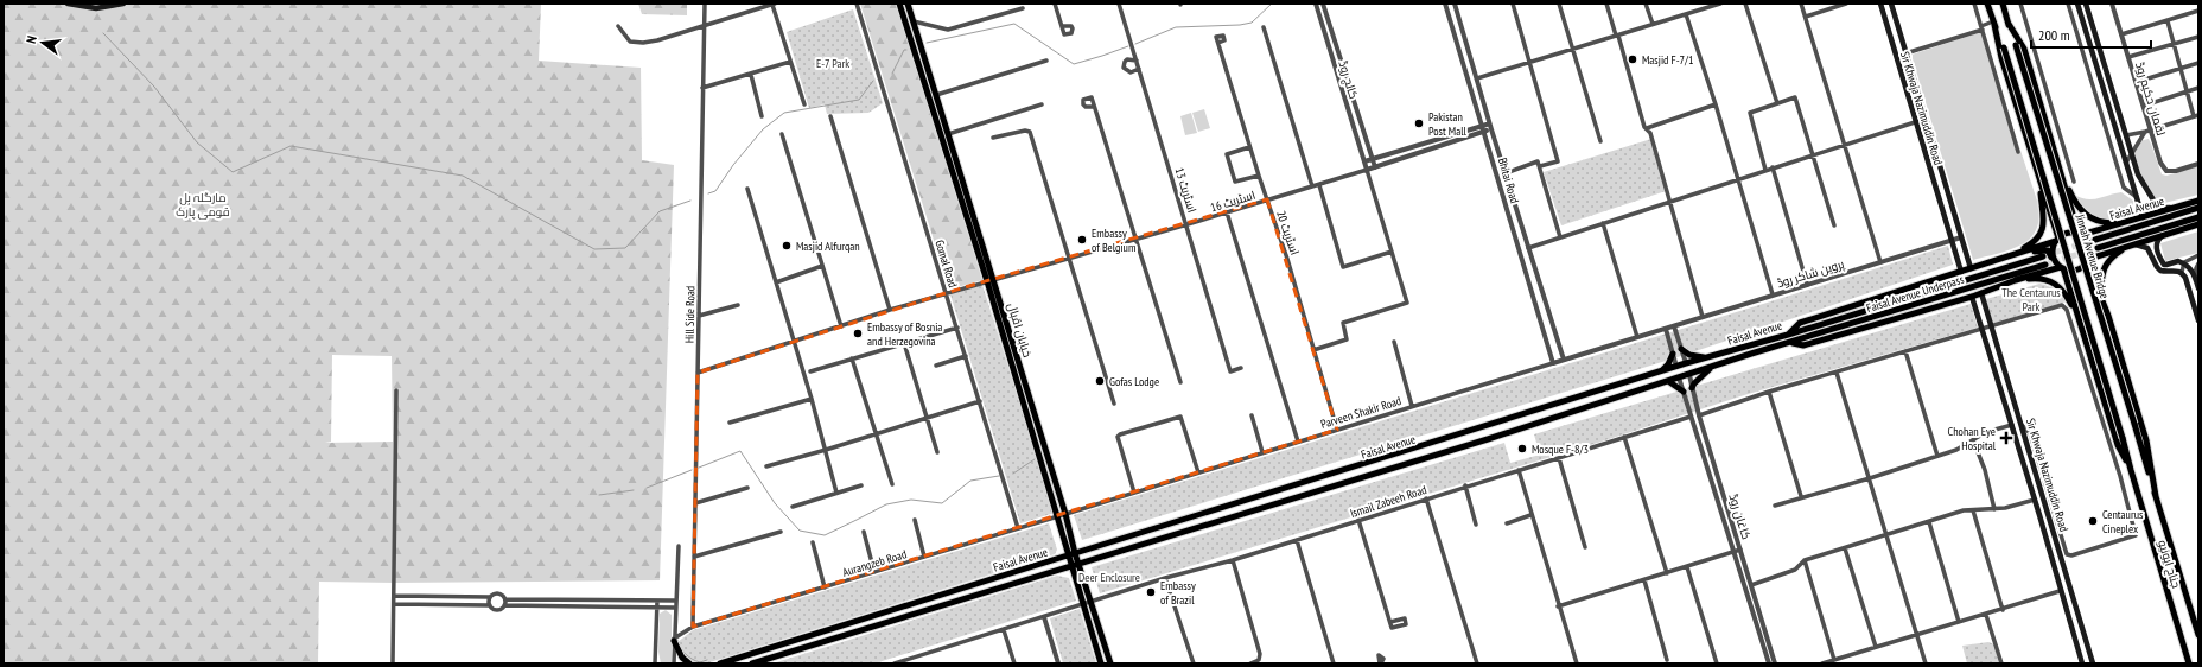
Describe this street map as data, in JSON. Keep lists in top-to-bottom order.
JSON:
{
  "streets": {
    "main road": [
      "Sir Khwaja Nazimuddin Road",
      "Faisal Avenue",
      "Jinnah Avenue Bridge",
      "Faisal Avenue Underpass",
      "خیابان اقبال",
      "جناح ایونیو"
    ],
    "street": [
      "کالج روڈ",
      "لقمان حکیم روڈ",
      "Bhitai Road",
      "اسٹریٹ 13",
      "اسٹریٹ 16",
      "اسٹریٹ 20",
      "Gomal Road",
      "پروین شاکر روڈ",
      "Hill Side Road",
      "Parveen Shakir Road",
      "Ismail Zabeeh Road",
      "کاغان روڈ",
      "Aurangzeb Road"
    ]
  },
  "crossings": [
    ["کالج روڈ", "اسٹریٹ 16"],
    ["Sir Khwaja Nazimuddin Road", "Faisal Avenue"],
    ["Sir Khwaja Nazimuddin Road", "پروین شاکر روڈ"],
    ["Bhitai Road", "Parveen Shakir Road"],
    ["اسٹریٹ 13", "اسٹریٹ 16"],
    ["اسٹریٹ 16", "اسٹریٹ 20"],
    ["اسٹریٹ 16", "Gomal Road"],
    ["اسٹریٹ 16", "Hill Side Road"],
    ["اسٹریٹ 16", "خیابان اقبال"],
    ["Faisal Avenue", "Faisal Avenue Underpass"],
    ["Faisal Avenue", "خیابان اقبال"],
    ["Faisal Avenue", "کاغان روڈ"],
    ["اسٹریٹ 20", "Parveen Shakir Road"],
    ["Jinnah Avenue Bridge", "جناح ایونیو"],
    ["Gomal Road", "Aurangzeb Road"],
    ["پروین شاکر روڈ", "Parveen Shakir Road"],
    ["Hill Side Road", "Aurangzeb Road"],
    ["خیابان اقبال", "Parveen Shakir Road"],
    ["خیابان اقبال", "Ismail Zabeeh Road"],
    ["خیابان اقبال", "Aurangzeb Road"],
    ["Parveen Shakir Road", "Aurangzeb Road"],
    ["Ismail Zabeeh Road", "کاغان روڈ"]
  ],
  "parks": [
    "E-7 Park",
    "مارگلہ ہل قومی پارک",
    "The Centaurus Park",
    "Deer Enclosure"
  ],
  "places": {
    "other": [
      "Masjid F-7/1",
      "Pakistan Post Mall",
      "Embassy of Belgium",
      "Masjid Alfurqan",
      "Embassy of Bosnia and Herzegovina",
      "Gofas Lodge",
      "Mosque F-8/3",
      "Centaurus Cineplex",
      "Embassy of Brazil"
    ],
    "health": ["Chohan Eye Hospital"]
  },
  "scale_bar": "200 m",
  "north": "left"
}
